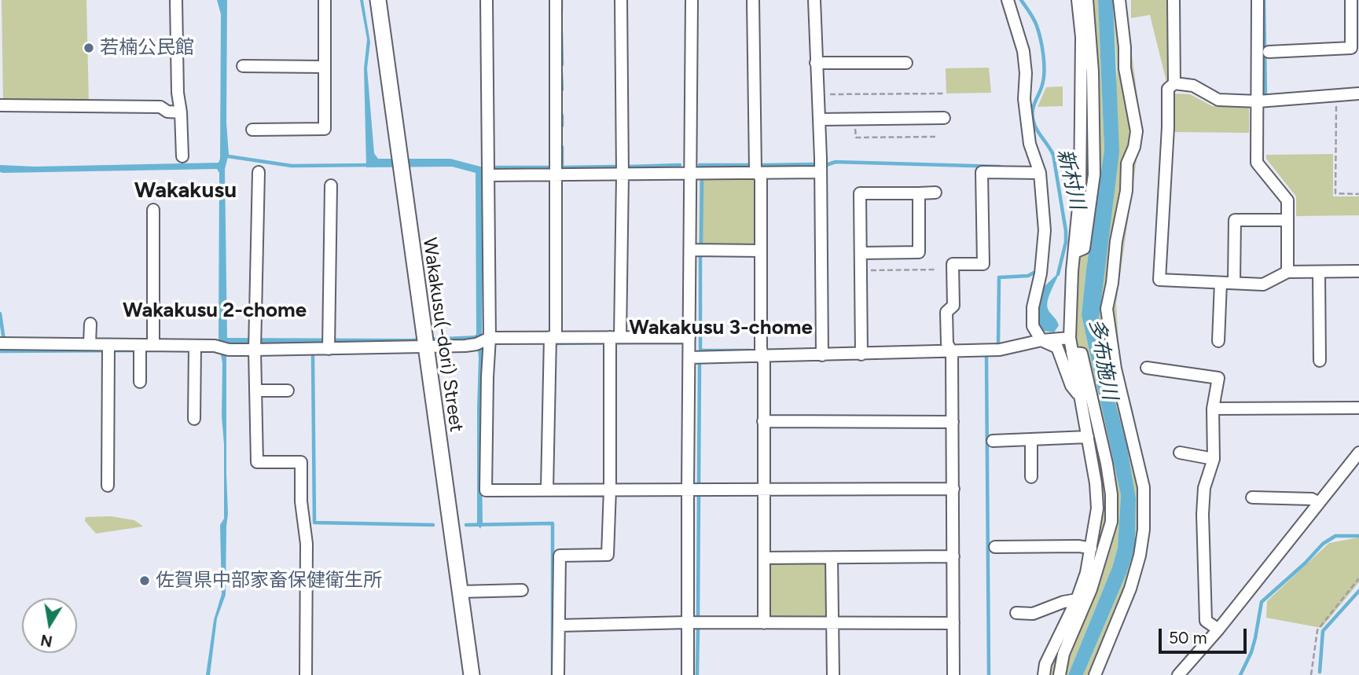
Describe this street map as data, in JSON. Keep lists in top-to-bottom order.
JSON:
{
  "streets": {
    "street": ["Wakakusu(-dori) Street"]
  },
  "districts": ["Wakakusu", "Wakakusu 2-chome", "Wakakusu 3-chome"],
  "water": ["新村川", "多布施川"],
  "places": ["若楠公民館", "佐賀県中部家畜保健衛生所"],
  "scale_bar": "50 m",
  "north": "bottom"
}
